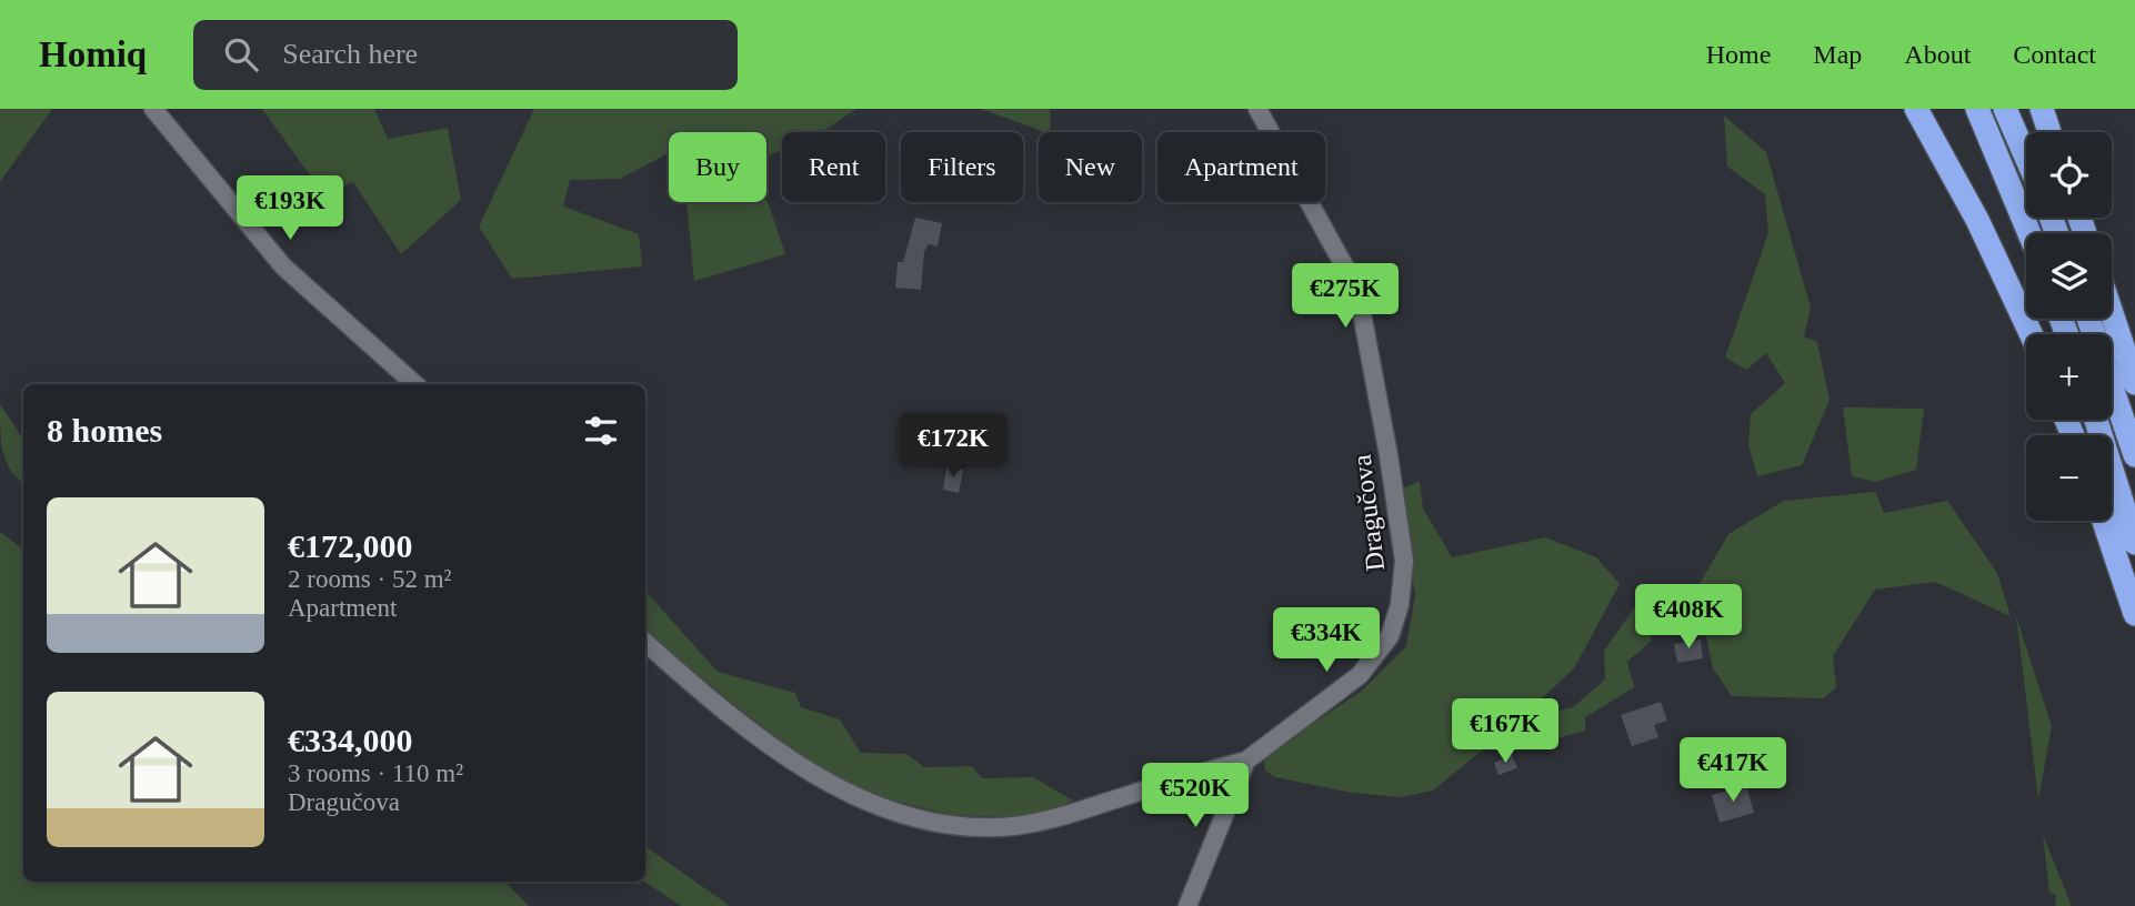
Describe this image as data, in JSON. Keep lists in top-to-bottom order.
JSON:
{
  "streets": {
    "street": ["Dragučova"]
  },
  "page": {
    "header": "Homiq",
    "search": "Search here",
    "nav": [
      "Home",
      "Map",
      "About",
      "Contact"
    ],
    "map_buttons": ["+", "−"],
    "chip": [
      "Buy",
      "Rent",
      "Filters",
      "New",
      "Apartment"
    ],
    "price": [
      "€193K",
      "€275K",
      "€172K",
      "€408K",
      "€334K",
      "€167K",
      "€417K",
      "€520K"
    ],
    "heading": "8 homes",
    "list": [
      {
        "name": "€172,000",
        "note": "2 rooms · 52 m² · Apartment"
      },
      {
        "name": "€334,000",
        "note": "3 rooms · 110 m² · Dragučova"
      }
    ]
  }
}
